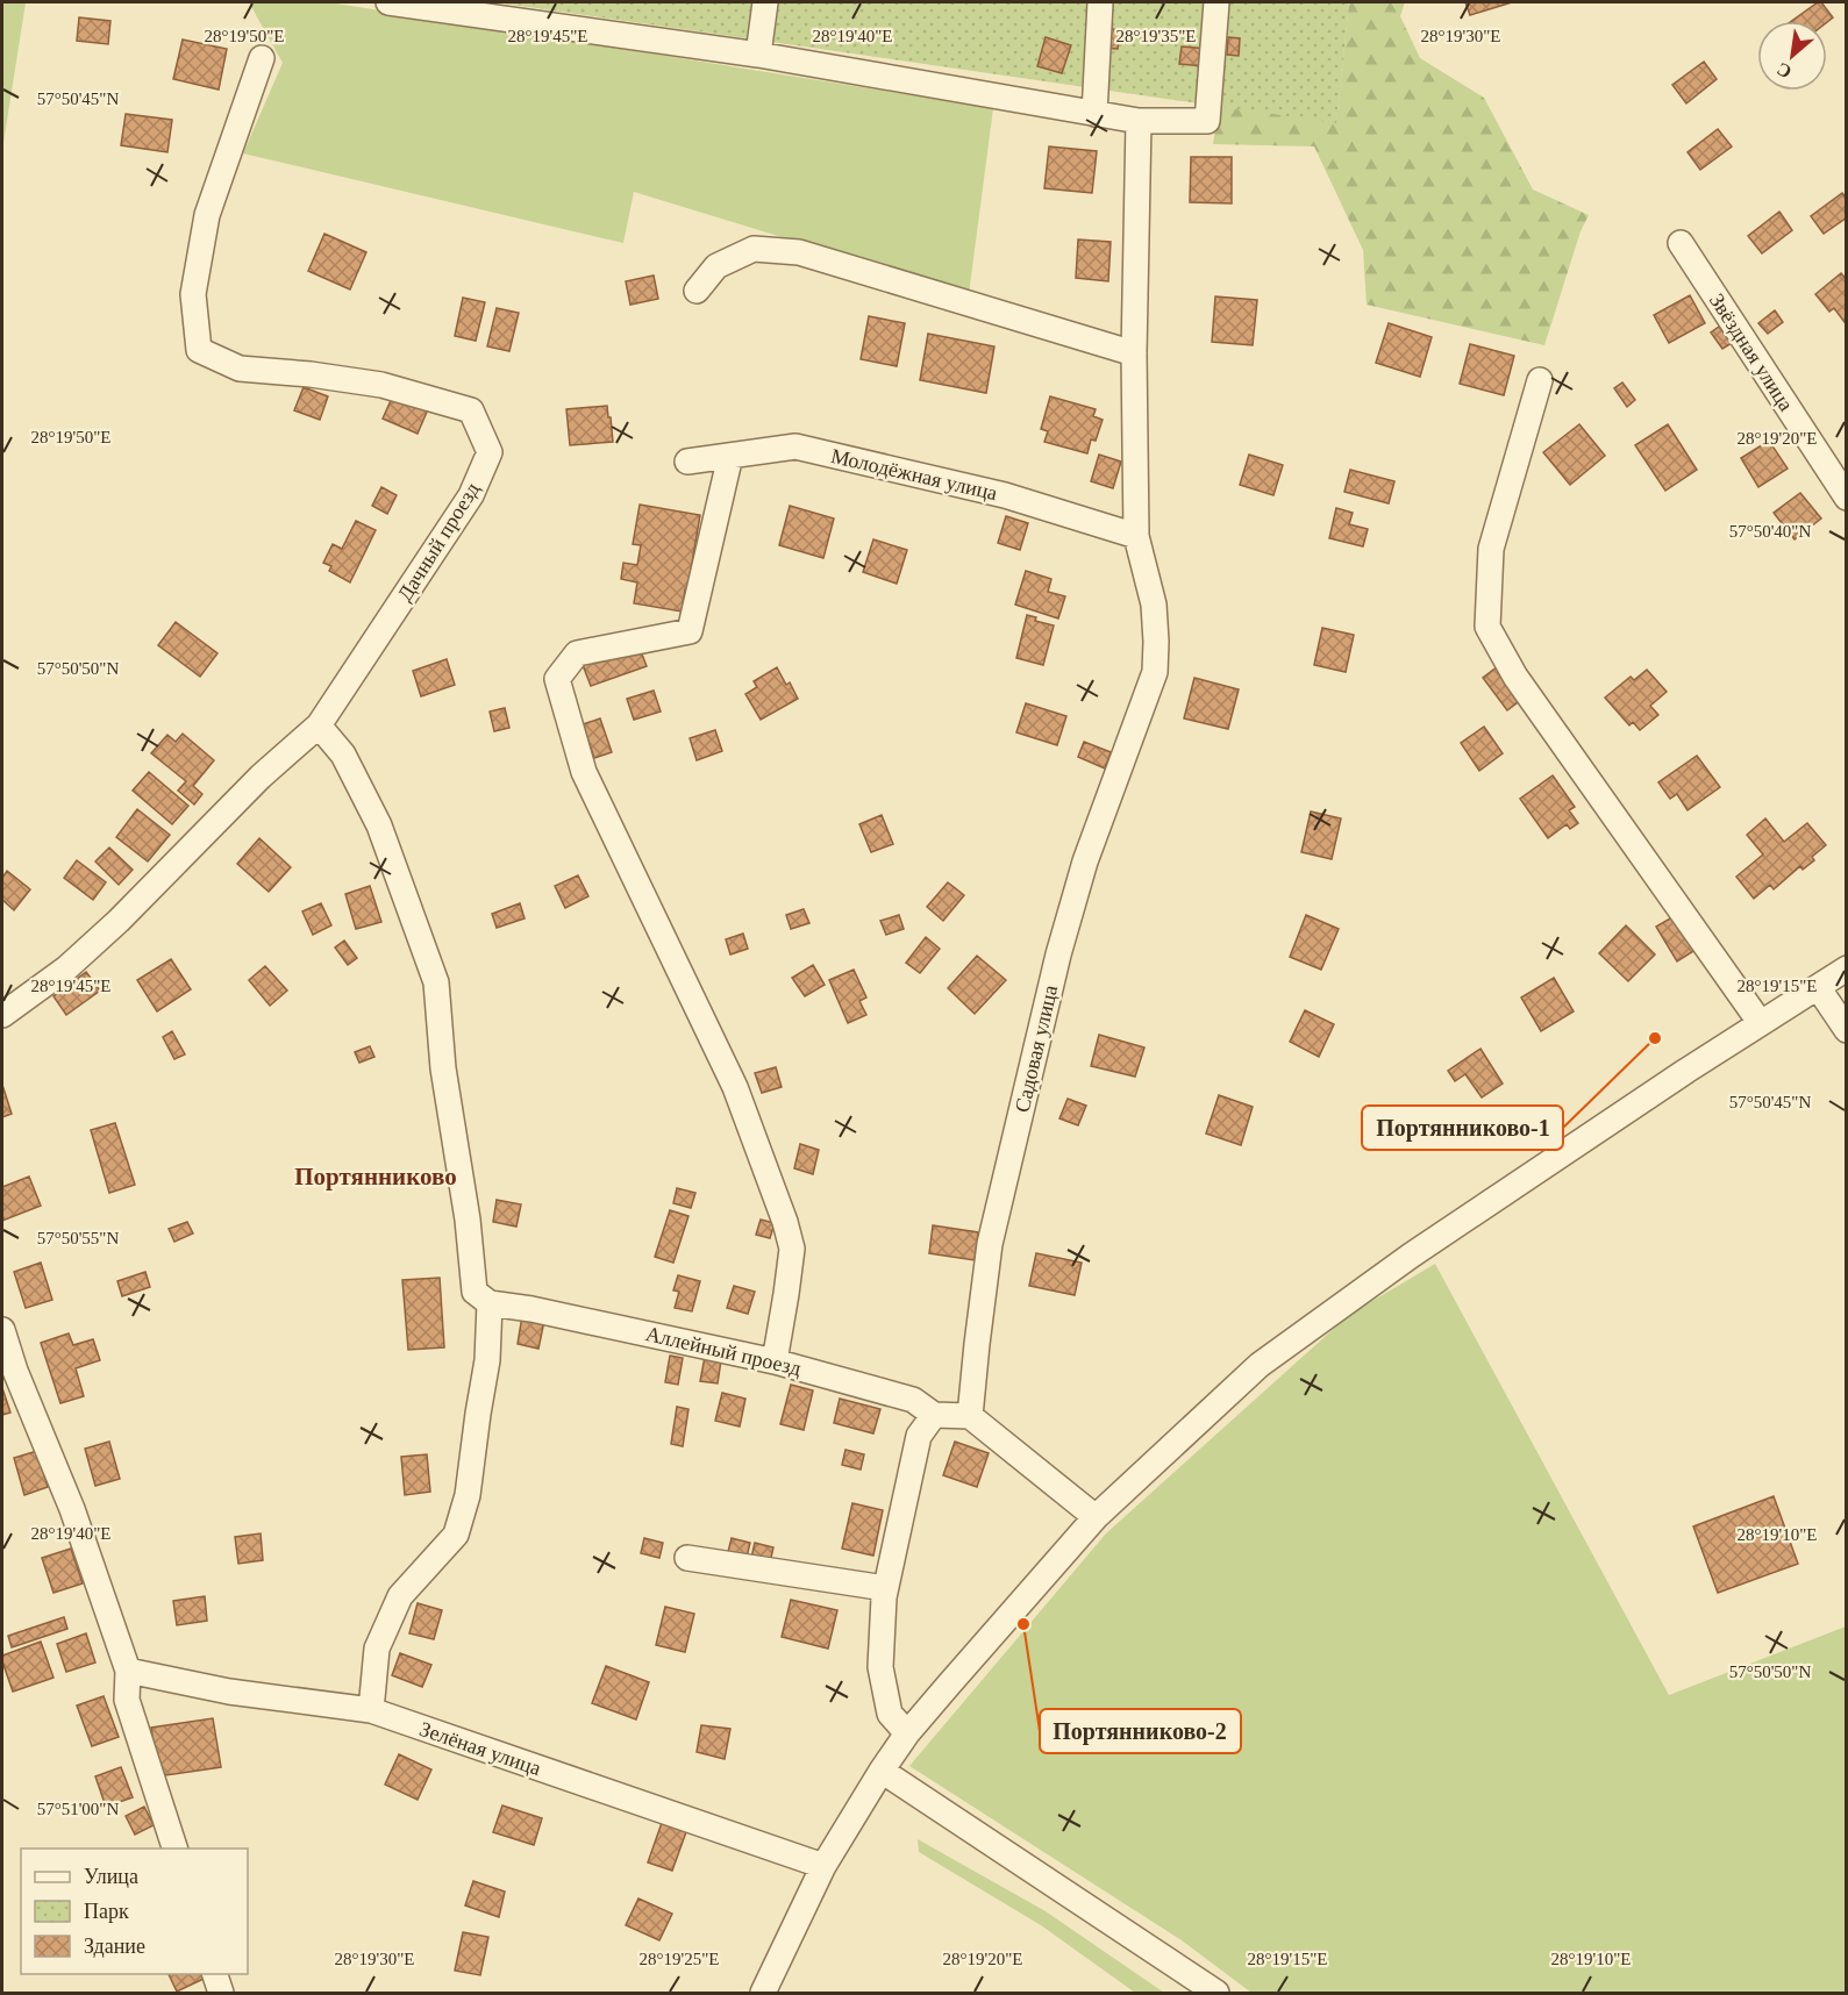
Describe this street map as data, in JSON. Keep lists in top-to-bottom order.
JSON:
{
  "streets": {
    "street": [
      "Звёздная улица",
      "Молодёжная улица",
      "Дачный проезд",
      "Садовая улица",
      "Аллейный проезд",
      "Зелёная улица"
    ]
  },
  "crossings": [
    ["Молодёжная улица", "Садовая улица"],
    ["Садовая улица", "Аллейный проезд"]
  ],
  "districts": ["Портянниково"],
  "places": ["Портянниково-1", "Портянниково-2"],
  "legend": ["Улица", "Парк", "Здание"],
  "north": "bottom left",
  "coordinates": [
    "28°19'50\"E",
    "28°19'45\"E",
    "28°19'40\"E",
    "28°19'35\"E",
    "28°19'30\"E",
    "57°50'45\"N",
    "28°19'20\"E",
    "57°50'40\"N",
    "57°50'50\"N",
    "28°19'15\"E",
    "57°50'55\"N",
    "28°19'10\"E",
    "57°51'00\"N",
    "28°19'25\"E"
  ]
}
